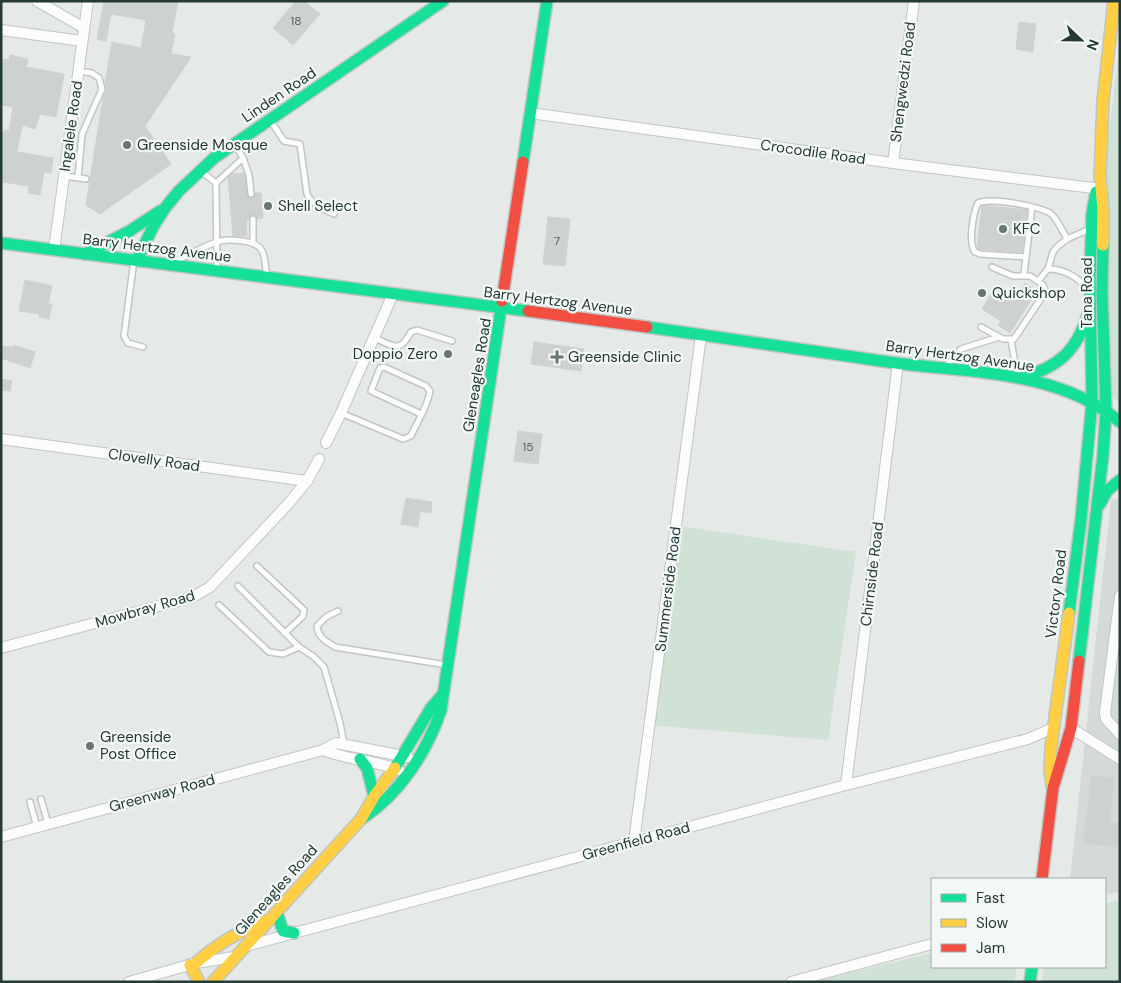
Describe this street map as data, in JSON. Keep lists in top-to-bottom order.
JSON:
{
  "streets": {
    "main road": [
      "Linden Road",
      "Barry Hertzog Avenue",
      "Tana Road",
      "Gleneagles Road",
      "Victory Road"
    ],
    "street": [
      "Shengwedzi Road",
      "Ingalele Road",
      "Crocodile Road",
      "Clovelly Road",
      "Chirnside Road",
      "Summerside Road",
      "Mowbray Road",
      "Greenway Road",
      "Greenfield Road"
    ]
  },
  "crossings": [
    ["Shengwedzi Road", "Crocodile Road"],
    ["Linden Road", "Barry Hertzog Avenue"],
    ["Ingalele Road", "Barry Hertzog Avenue"],
    ["Crocodile Road", "Tana Road"],
    ["Crocodile Road", "Gleneagles Road"],
    ["Barry Hertzog Avenue", "Tana Road"],
    ["Barry Hertzog Avenue", "Gleneagles Road"],
    ["Barry Hertzog Avenue", "Chirnside Road"],
    ["Barry Hertzog Avenue", "Summerside Road"],
    ["Barry Hertzog Avenue", "Victory Road"],
    ["Tana Road", "Victory Road"],
    ["Gleneagles Road", "Greenway Road"],
    ["Gleneagles Road", "Greenfield Road"],
    ["Clovelly Road", "Mowbray Road"],
    ["Chirnside Road", "Greenfield Road"],
    ["Summerside Road", "Greenfield Road"],
    ["Victory Road", "Greenfield Road"]
  ],
  "places": {
    "other": [
      "Greenside Mosque",
      "Shell Select",
      "KFC",
      "Quickshop",
      "Doppio Zero",
      "Greenside Post Office"
    ],
    "health": ["Greenside Clinic"]
  },
  "house_numbers": ["18", "7", "15"],
  "legend": ["Fast", "Slow", "Jam"],
  "north": "right"
}
